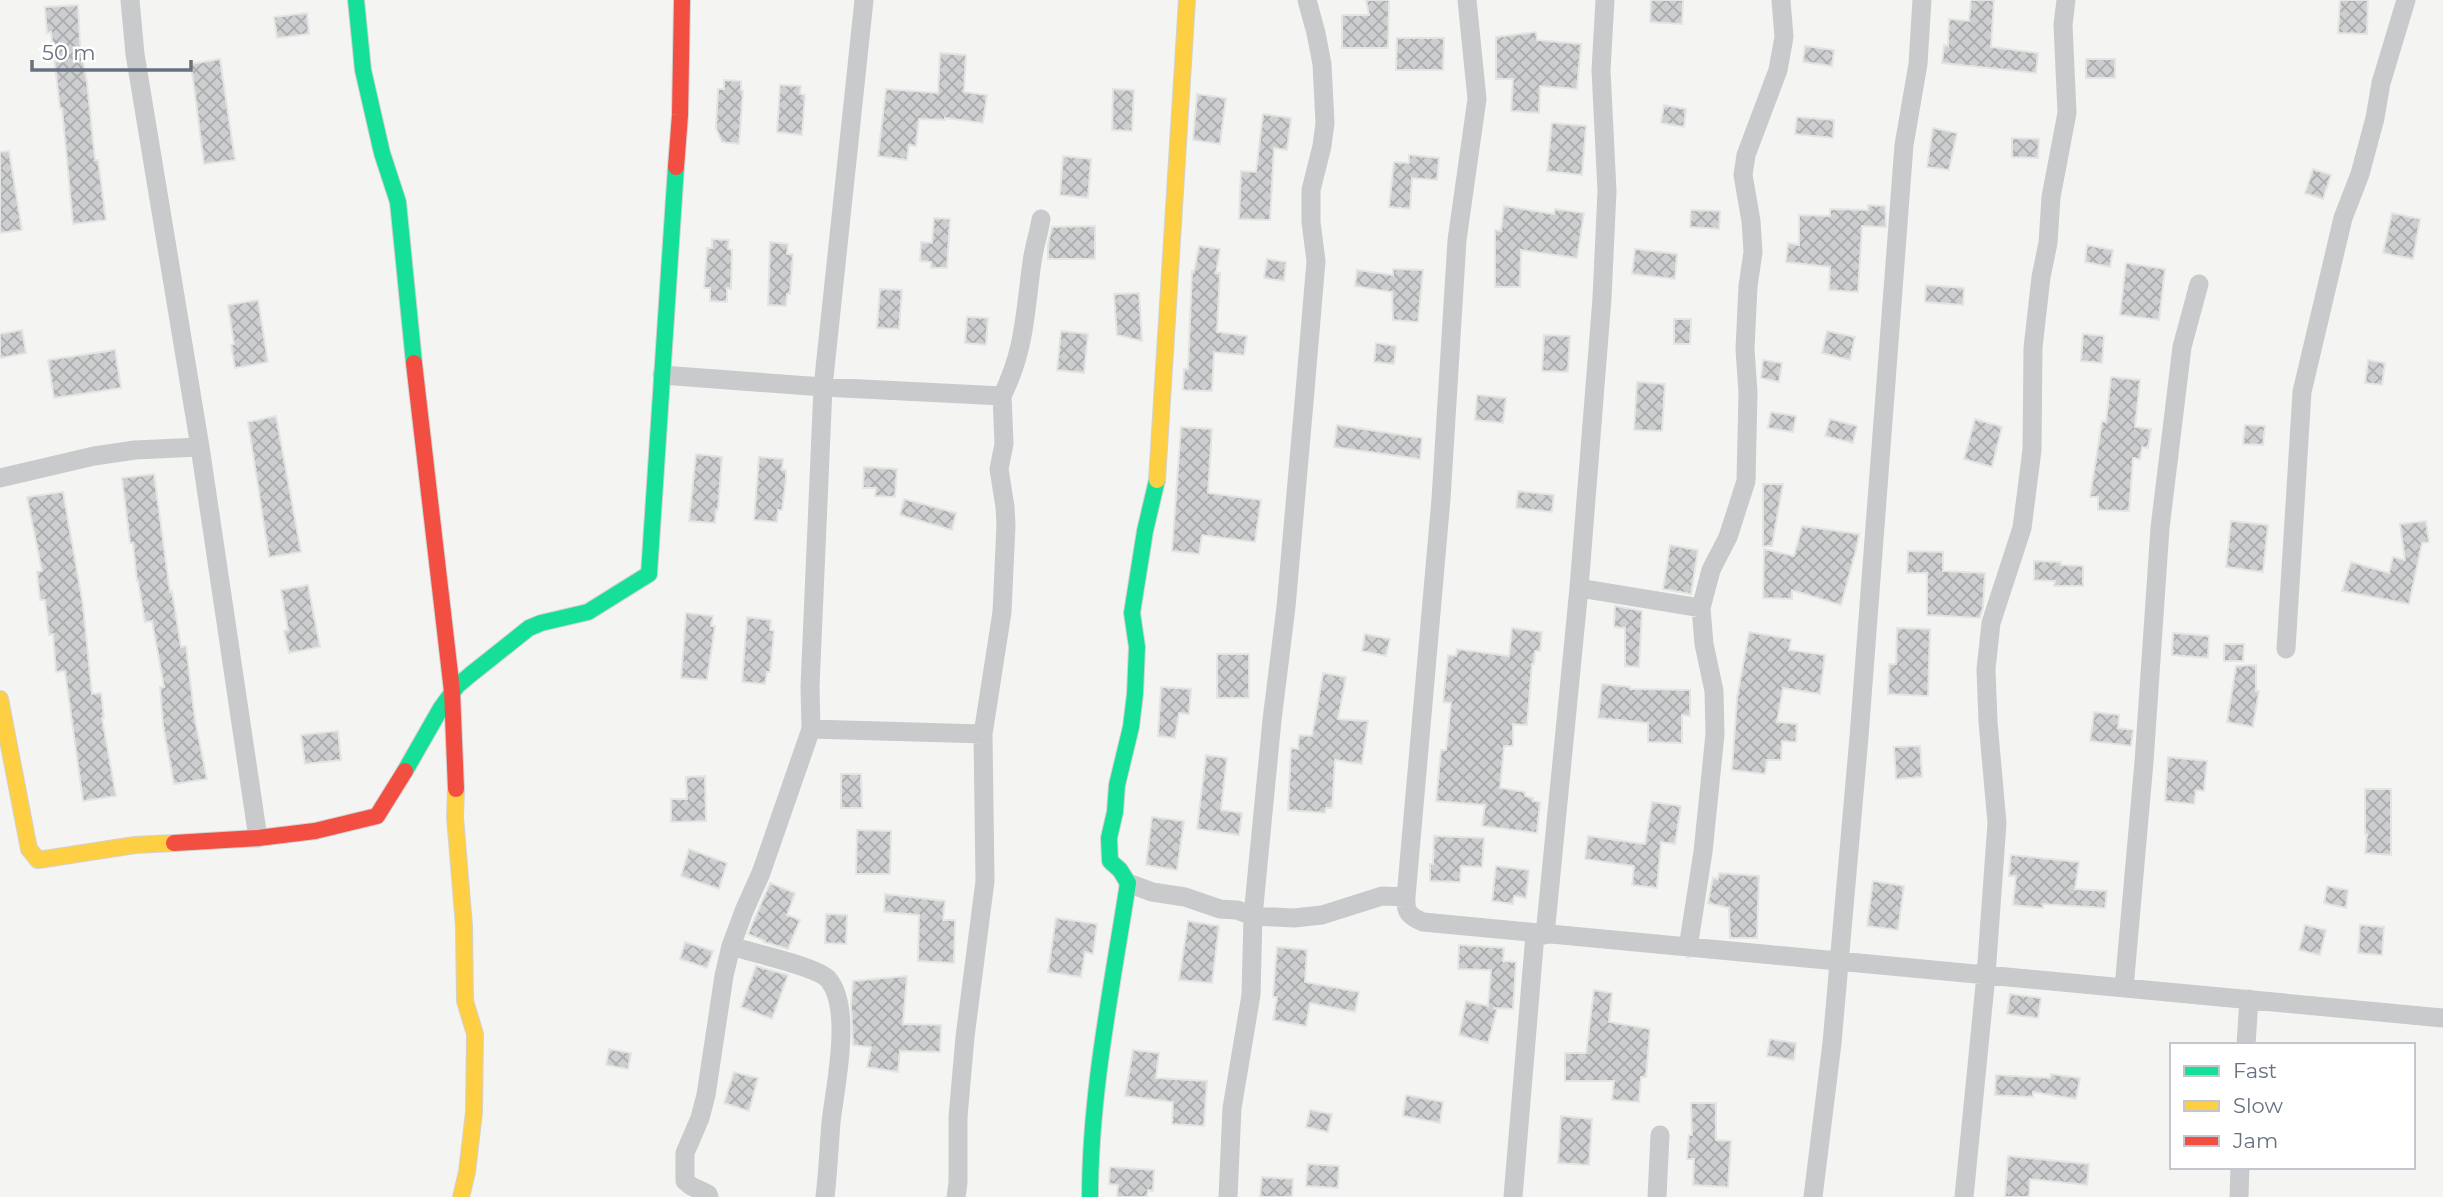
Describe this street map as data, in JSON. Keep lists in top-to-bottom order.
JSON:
{
  "legend": ["Fast", "Slow", "Jam"],
  "scale_bar": "50 m"
}
